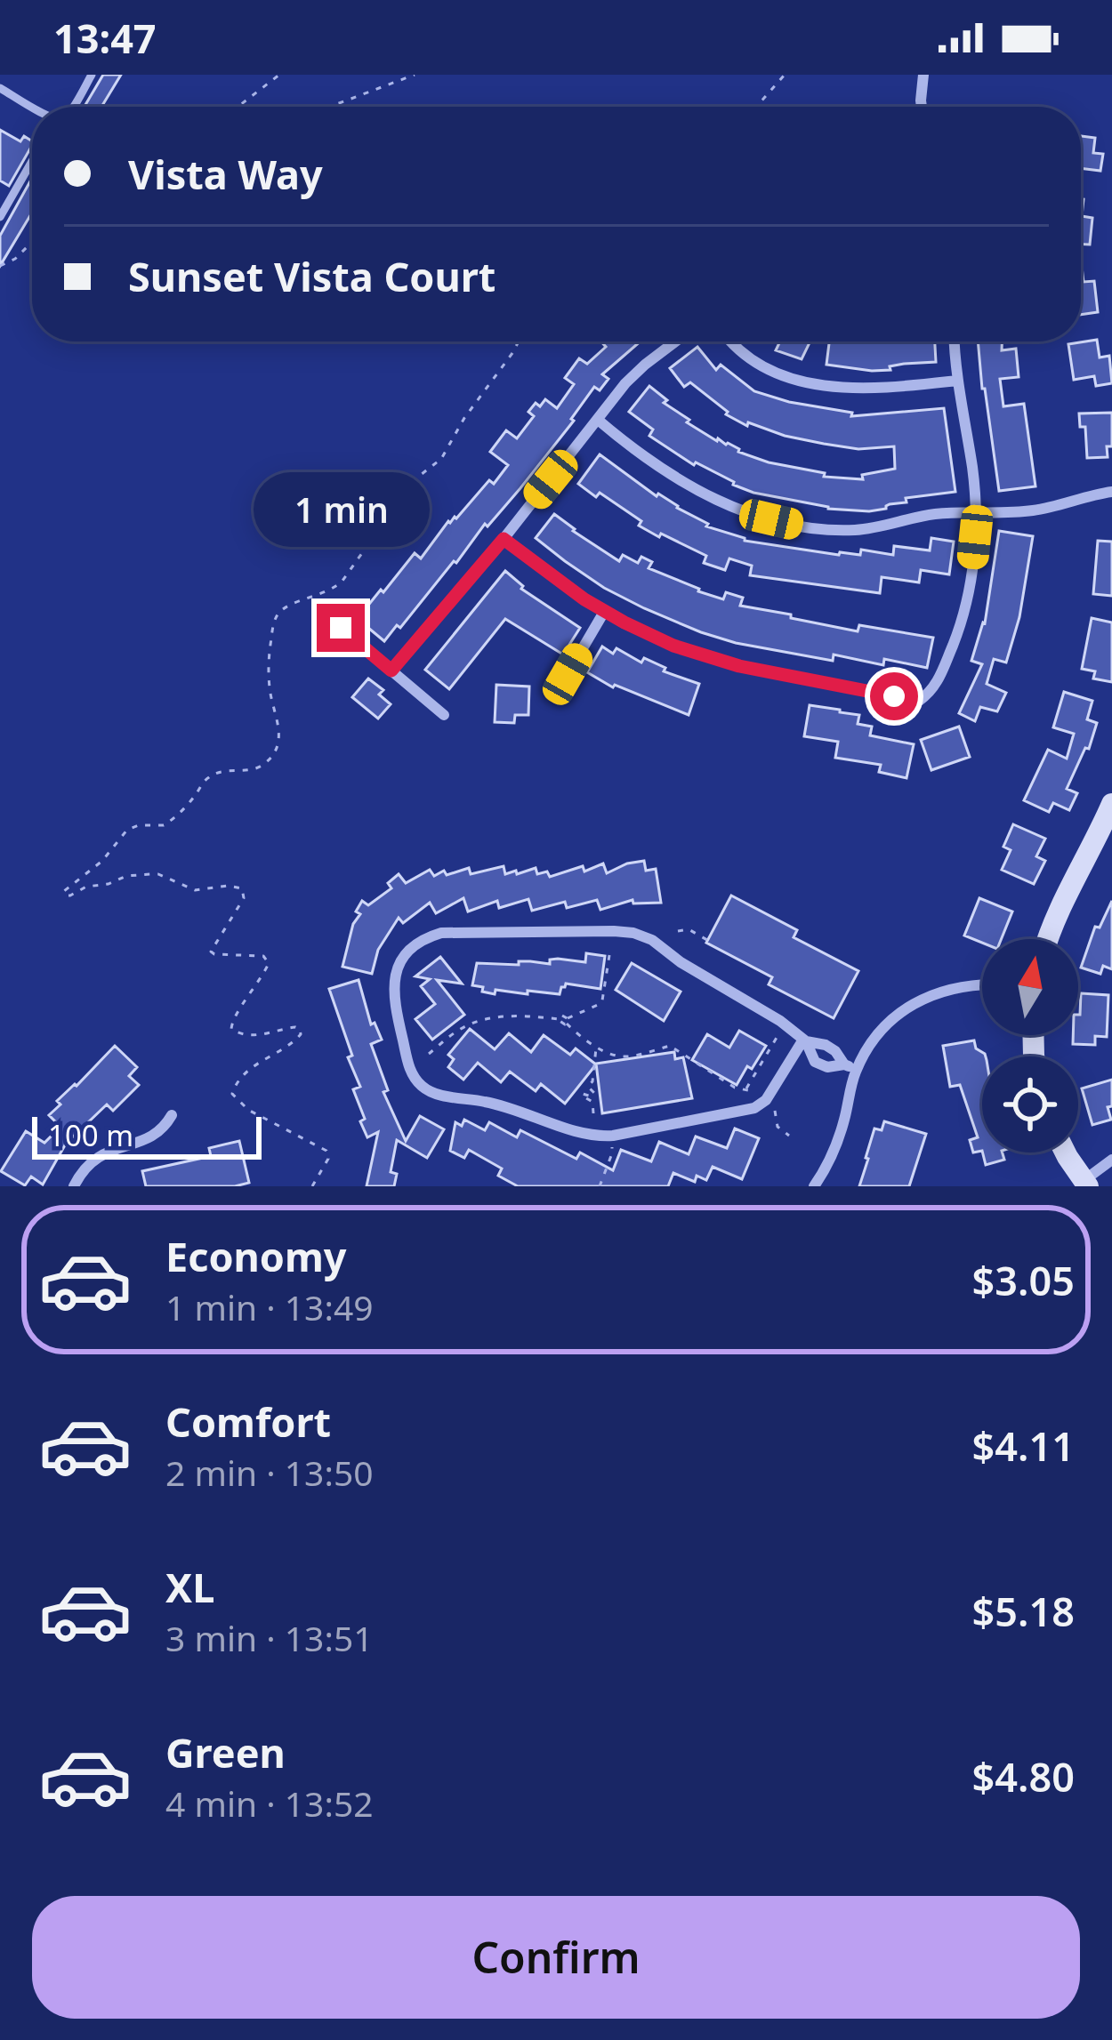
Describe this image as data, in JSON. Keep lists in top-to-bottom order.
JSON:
{
  "scale_bar": "100 m",
  "north": "top",
  "page": {
    "status": "13:47",
    "banner": ["Vista Way", "Sunset Vista Court"],
    "bubble": "1 min",
    "scale": "100 m",
    "list": [
      {
        "name": "Economy",
        "note": "1 min · 13:49",
        "value": "$3.05"
      },
      {
        "name": "Comfort",
        "note": "2 min · 13:50",
        "value": "$4.11"
      },
      {
        "name": "XL",
        "note": "3 min · 13:51",
        "value": "$5.18"
      },
      {
        "name": "Green",
        "note": "4 min · 13:52",
        "value": "$4.80"
      }
    ],
    "buttons": "Confirm"
  }
}
